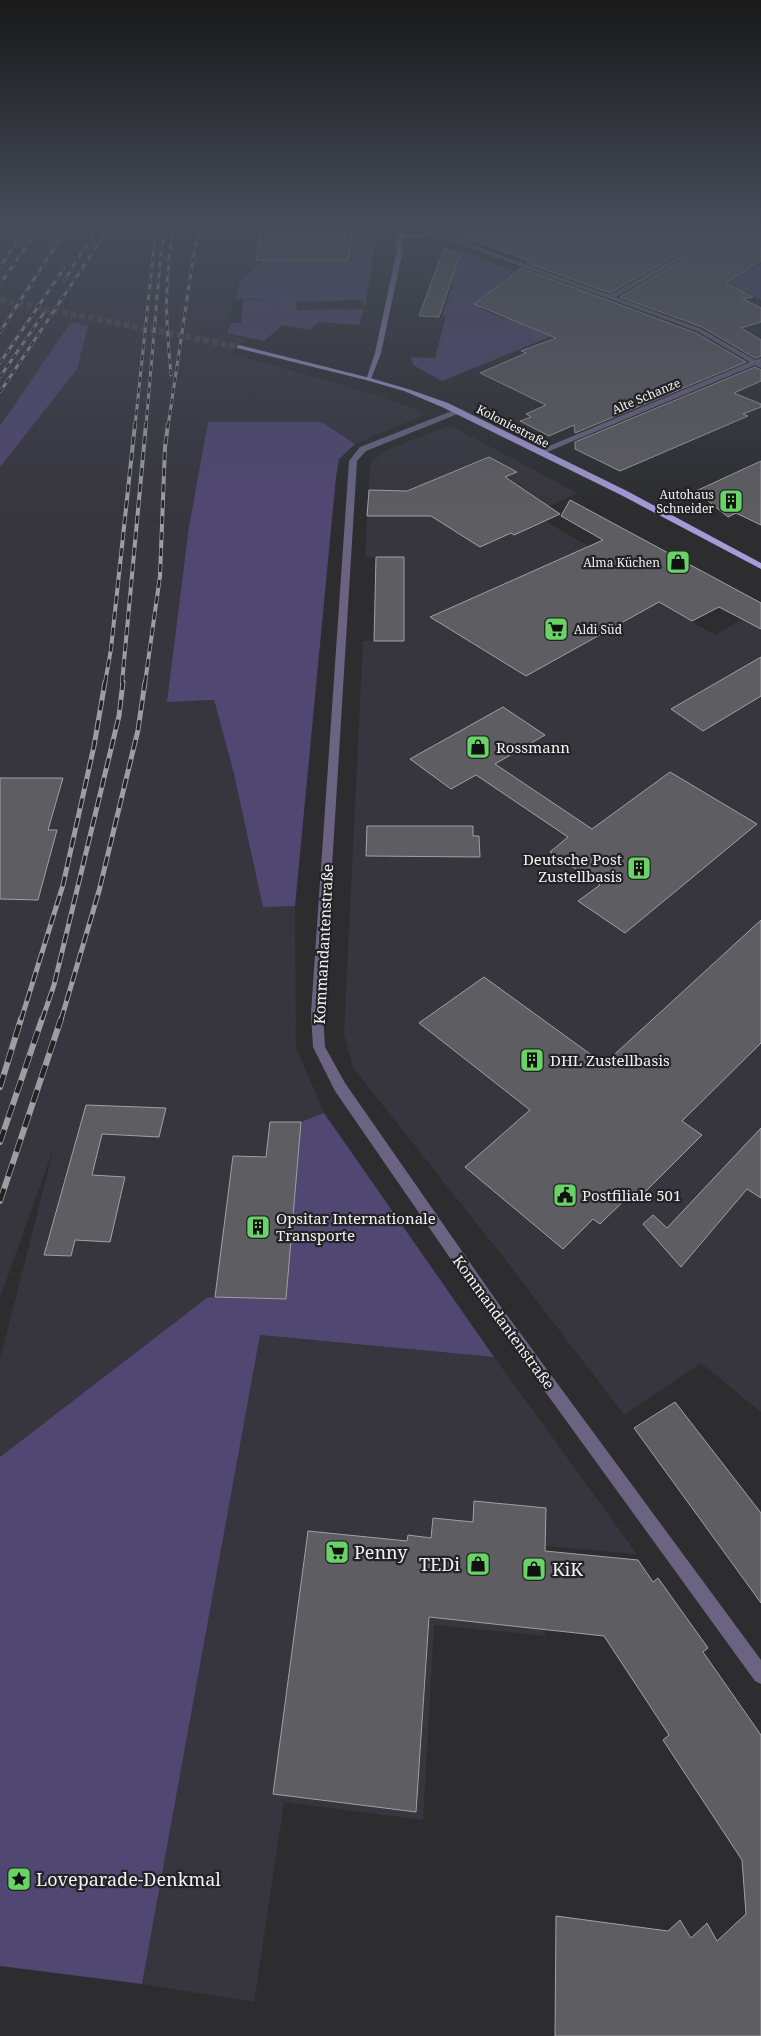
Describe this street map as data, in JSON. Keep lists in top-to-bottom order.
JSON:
{
  "streets": {
    "main road": ["Koloniestraße"],
    "street": ["Alte Schanze", "Kommandantenstraße"]
  },
  "crossings": [
    ["Alte Schanze", "Koloniestraße"],
    ["Koloniestraße", "Kommandantenstraße"]
  ],
  "places": {
    "building": [
      "Autohaus Schneider",
      "Deutsche Post Zustellbasis",
      "DHL Zustellbasis",
      "Opsitar Internationale Transporte"
    ],
    "shop": [
      "Alma Küchen",
      "Rossmann",
      "TEDi",
      "KiK"
    ],
    "supermarket": ["Aldi Süd", "Penny"],
    "public building": ["Postfiliale 501"],
    "place": ["Loveparade-Denkmal"]
  }
}
